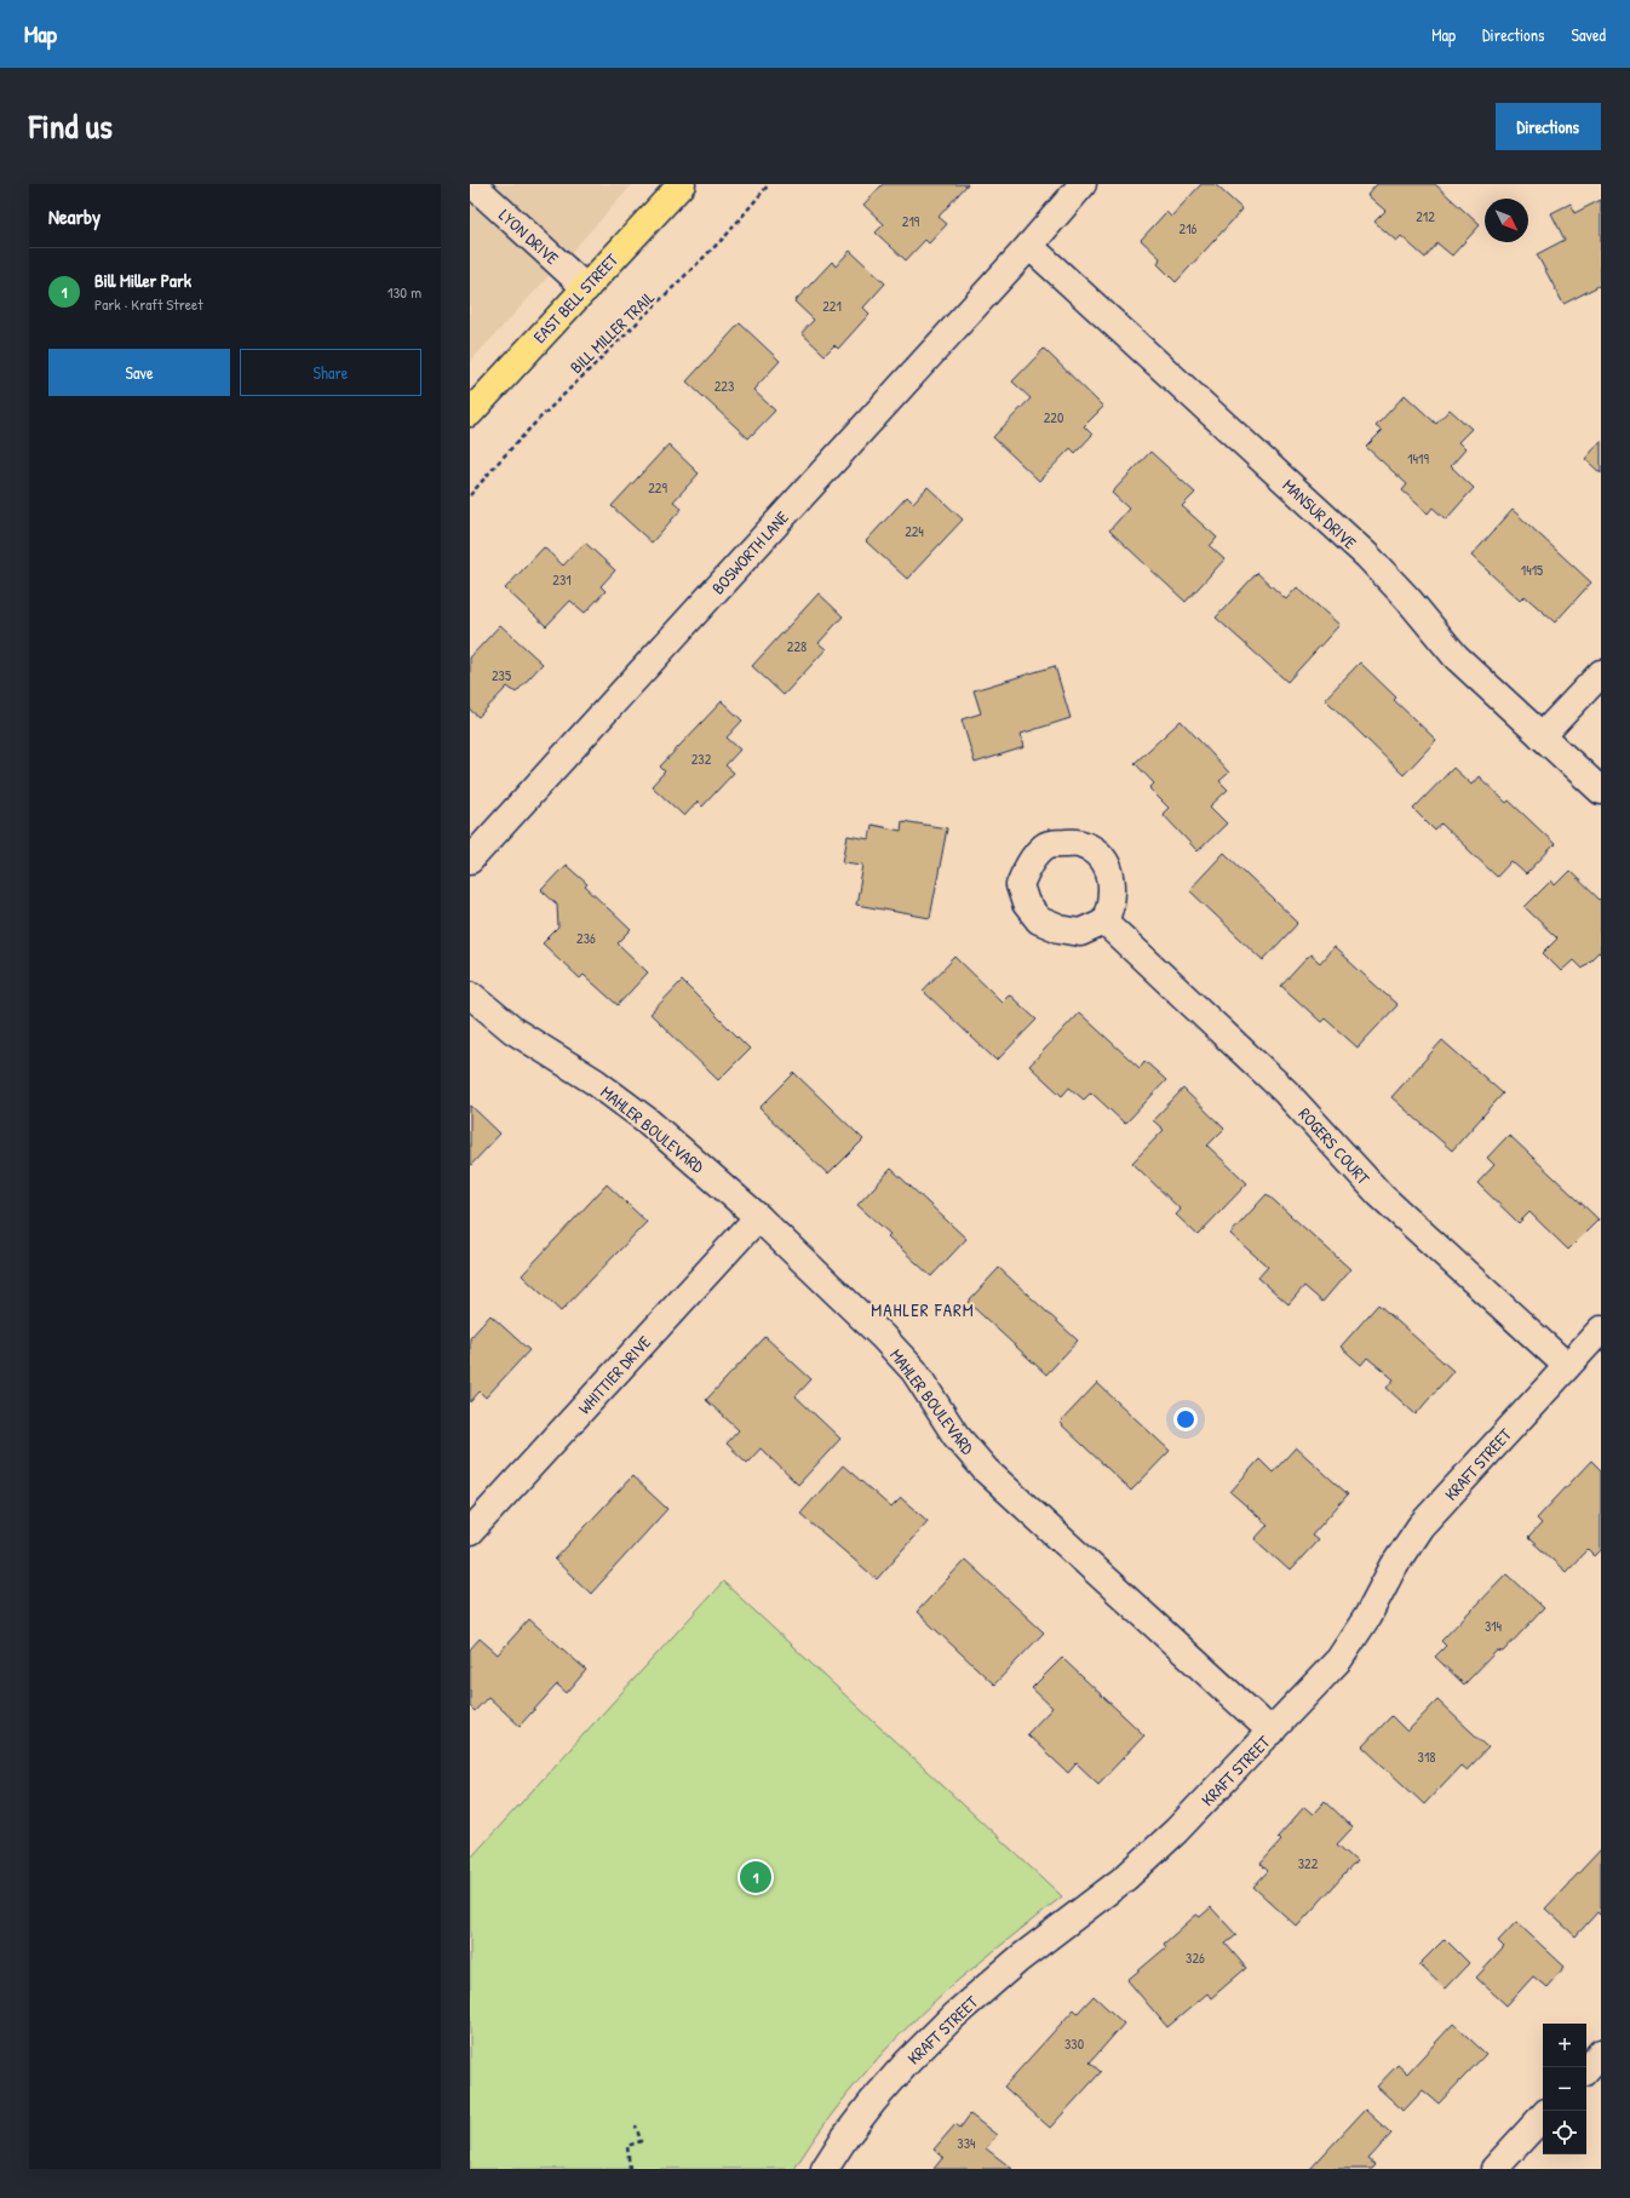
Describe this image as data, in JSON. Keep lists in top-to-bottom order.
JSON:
{
  "streets": {
    "main road": ["EAST BELL STREET"],
    "street": [
      "LYON DRIVE",
      "MANSUR DRIVE",
      "BOSWORTH LANE",
      "MAHLER BOULEVARD",
      "ROGERS COURT",
      "WHITTIER DRIVE",
      "KRAFT STREET"
    ],
    "path": ["BILL MILLER TRAIL"]
  },
  "crossings": [
    ["LYON DRIVE", "EAST BELL STREET"],
    ["MANSUR DRIVE", "BOSWORTH LANE"],
    ["MAHLER BOULEVARD", "WHITTIER DRIVE"],
    ["MAHLER BOULEVARD", "KRAFT STREET"],
    ["ROGERS COURT", "KRAFT STREET"]
  ],
  "districts": ["MAHLER FARM"],
  "house_numbers": [
    "212",
    "219",
    "216",
    "221",
    "223",
    "220",
    "1419",
    "229",
    "224",
    "1415",
    "231",
    "228",
    "235",
    "232",
    "236",
    "314",
    "318",
    "322",
    "326",
    "330",
    "334"
  ],
  "north": "bottom right",
  "page": {
    "header": "Map",
    "nav": ["Map", "Directions", "Saved"],
    "title": "Find us",
    "buttons": [
      "Directions",
      ["Save", "Share"]
    ],
    "heading": "Nearby",
    "list": [
      {
        "mark": "1",
        "name": "Bill Miller Park",
        "note": "Park · Kraft Street",
        "value": "130 m"
      }
    ],
    "pins": "1",
    "map_buttons": ["+", "−"]
  }
}
